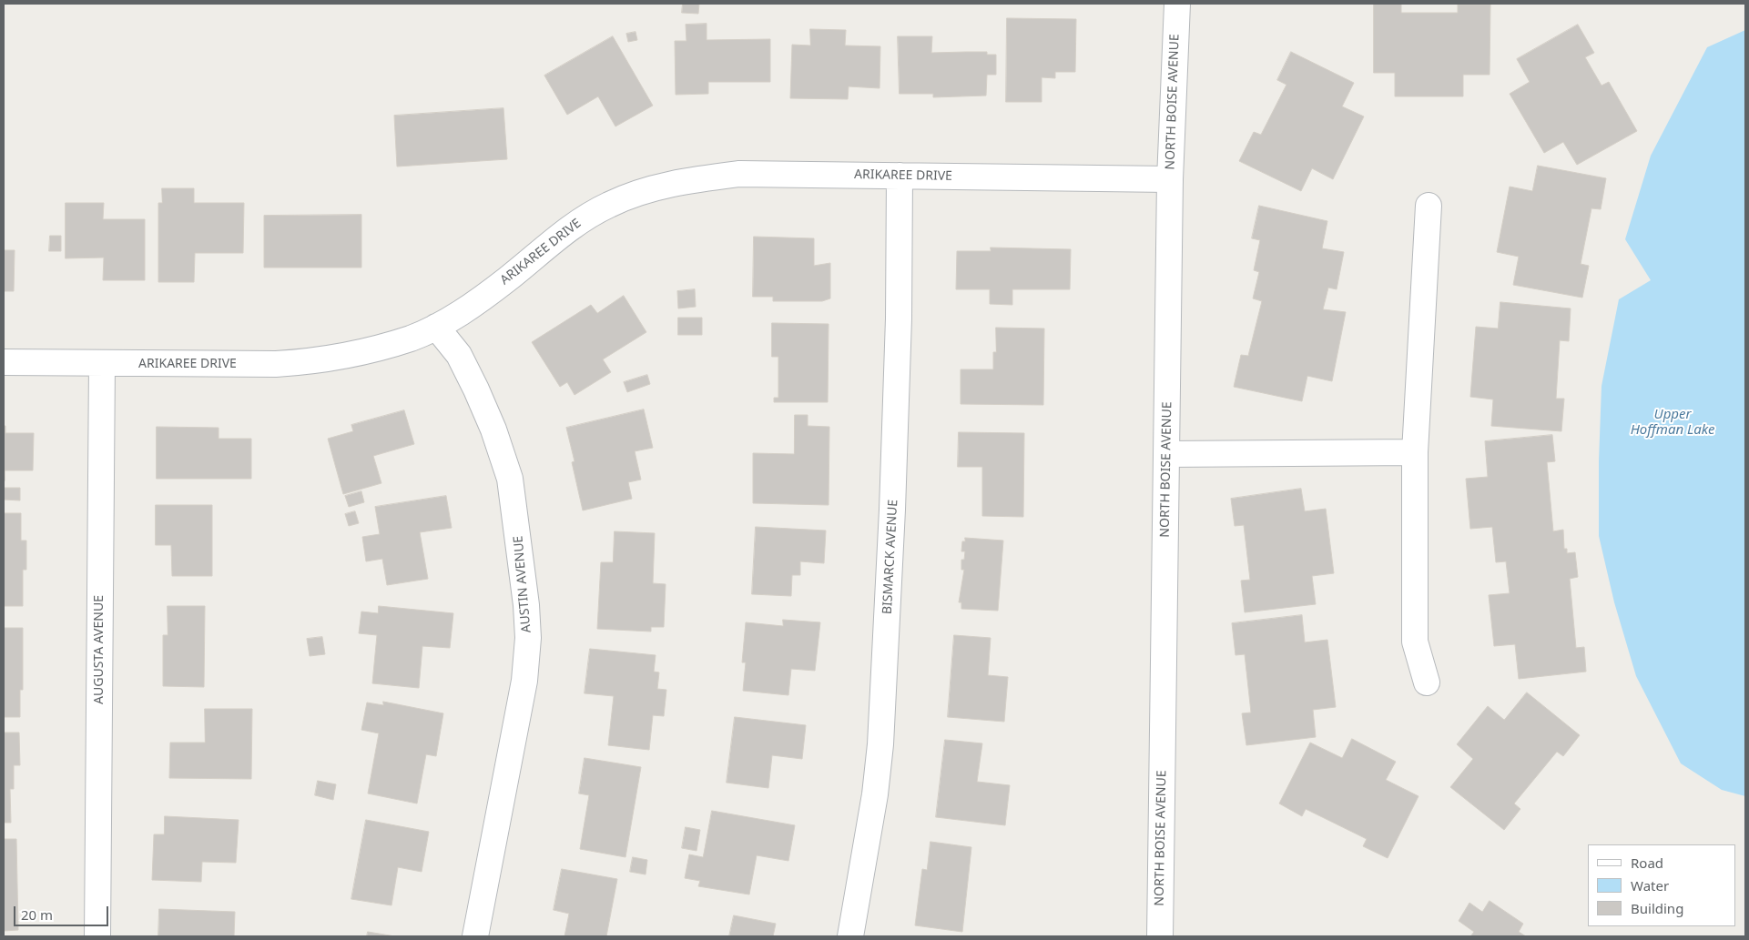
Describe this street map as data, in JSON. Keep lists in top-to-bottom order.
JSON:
{
  "streets": {
    "street": [
      "NORTH BOISE AVENUE",
      "ARIKAREE DRIVE",
      "BISMARCK AVENUE",
      "AUSTIN AVENUE",
      "AUGUSTA AVENUE"
    ]
  },
  "crossings": [
    ["NORTH BOISE AVENUE", "ARIKAREE DRIVE"],
    ["ARIKAREE DRIVE", "BISMARCK AVENUE"],
    ["ARIKAREE DRIVE", "AUSTIN AVENUE"],
    ["ARIKAREE DRIVE", "AUGUSTA AVENUE"]
  ],
  "water": ["Upper Hoffman Lake"],
  "legend": ["Road", "Water", "Building"],
  "scale_bar": "20 m"
}
